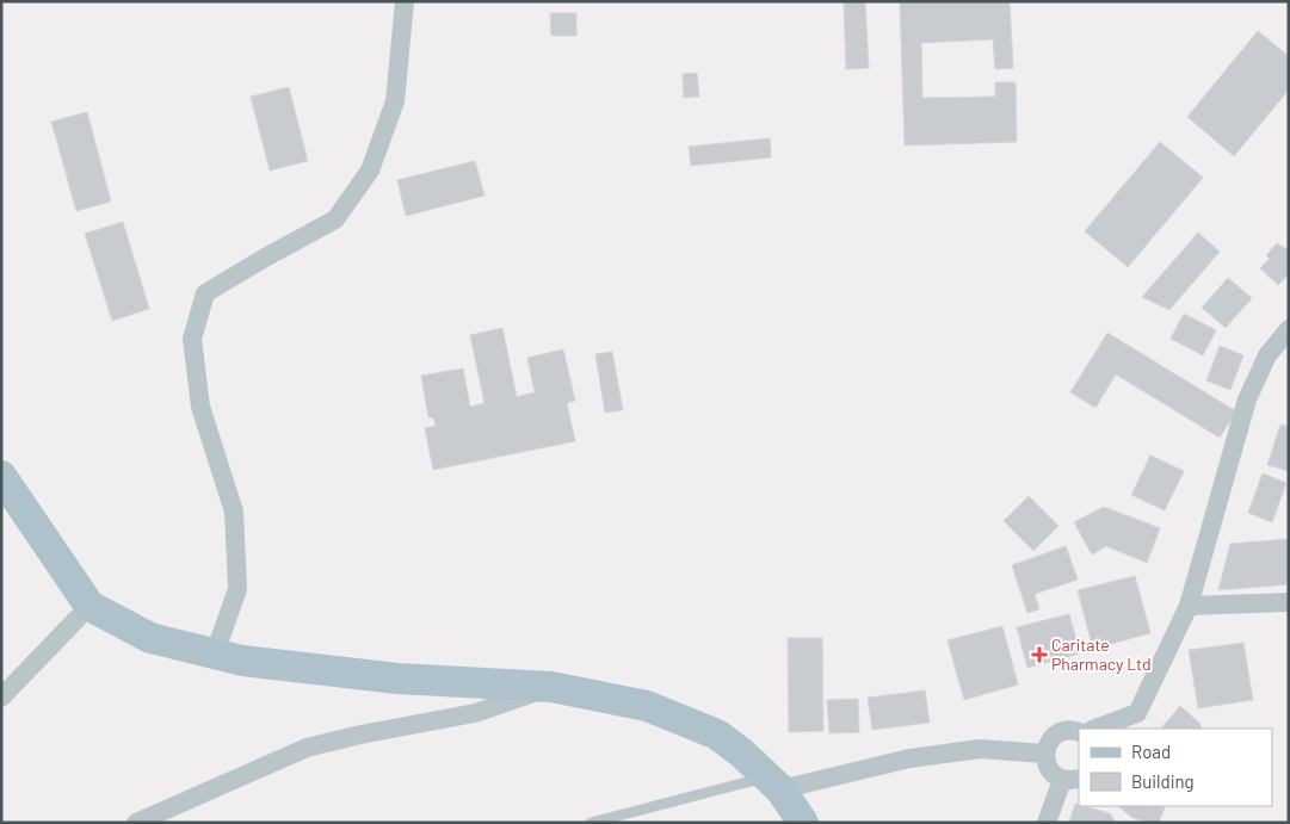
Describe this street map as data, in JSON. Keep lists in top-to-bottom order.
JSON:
{
  "places": {
    "health": ["Caritate Pharmacy Ltd"]
  },
  "legend": ["Road", "Building"]
}
